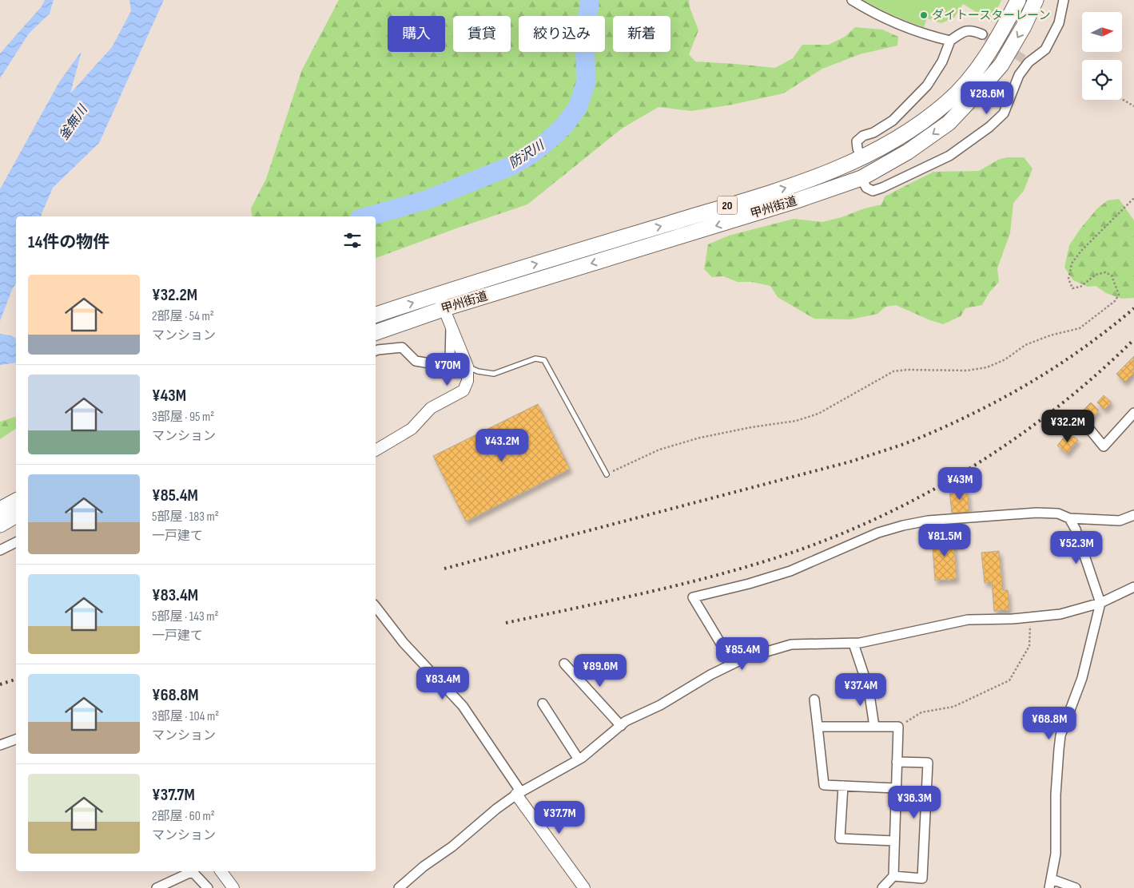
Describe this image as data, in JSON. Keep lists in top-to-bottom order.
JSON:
{
  "streets": {
    "highway": ["20", "甲州街道"]
  },
  "water": ["釜無川", "防沢川"],
  "places": ["ダイトースターレーン"],
  "north": "right",
  "page": {
    "chip": [
      "購入",
      "賃貸",
      "絞り込み",
      "新着"
    ],
    "price": [
      "¥28.6M",
      "¥70M",
      "¥32.2M",
      "¥43.2M",
      "¥43M",
      "¥81.5M",
      "¥52.3M",
      "¥85.4M",
      "¥89.6M",
      "¥83.4M",
      "¥37.4M",
      "¥68.8M",
      "¥36.3M",
      "¥37.7M"
    ],
    "heading": "14件の物件",
    "list": [
      {
        "name": "¥32.2M",
        "note": "2部屋 · 54 m² · マンション"
      },
      {
        "name": "¥43M",
        "note": "3部屋 · 95 m² · マンション"
      },
      {
        "name": "¥85.4M",
        "note": "5部屋 · 183 m² · 一戸建て"
      },
      {
        "name": "¥83.4M",
        "note": "5部屋 · 143 m² · 一戸建て"
      },
      {
        "name": "¥68.8M",
        "note": "3部屋 · 104 m² · マンション"
      },
      {
        "name": "¥37.7M",
        "note": "2部屋 · 60 m² · マンション"
      }
    ]
  }
}
